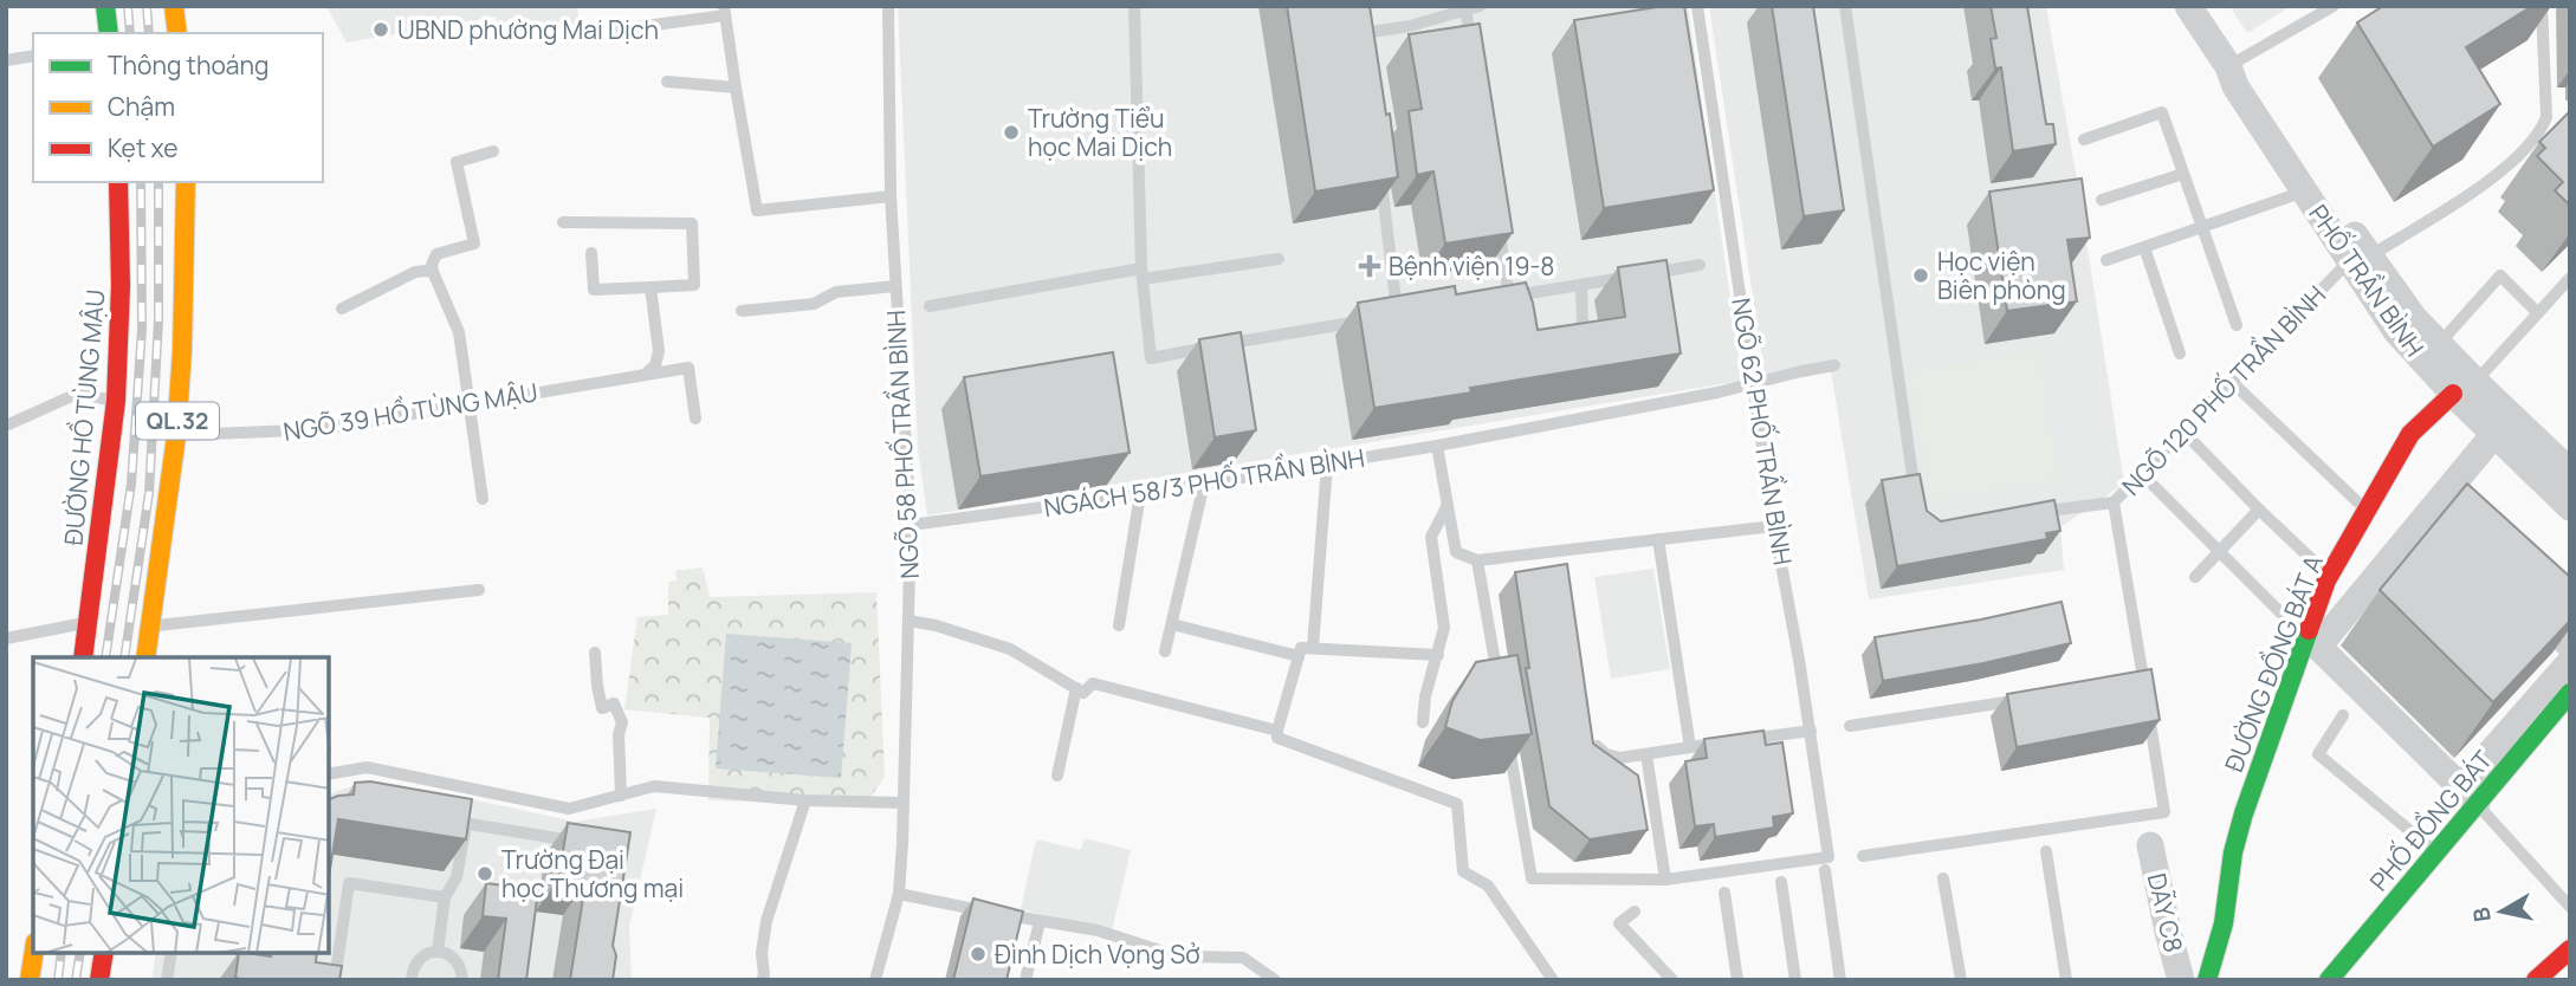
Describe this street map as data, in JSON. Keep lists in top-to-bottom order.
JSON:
{
  "streets": {
    "main road": [
      "ĐƯỜNG HỒ TÙNG MẬU",
      "QL.32",
      "ĐƯỜNG ĐỒNG BÁT A",
      "PHỐ ĐỒNG BÁT"
    ],
    "street": ["PHỐ TRẦN BÌNH", "DÃY C8"],
    "lane": [
      "NGÕ 120 PHỐ TRẦN BÌNH",
      "NGÕ 39 HỒ TÙNG MẬU",
      "NGÕ 62 PHỐ TRẦN BÌNH",
      "NGÕ 58 PHỐ TRẦN BÌNH",
      "NGÁCH 58/3 PHỐ TRẦN BÌNH"
    ]
  },
  "crossings": [
    ["PHỐ TRẦN BÌNH", "NGÕ 120 PHỐ TRẦN BÌNH"],
    ["PHỐ TRẦN BÌNH", "ĐƯỜNG ĐỒNG BÁT A"],
    ["NGÕ 39 HỒ TÙNG MẬU", "QL.32"],
    ["NGÕ 62 PHỐ TRẦN BÌNH", "NGÁCH 58/3 PHỐ TRẦN BÌNH"],
    ["NGÕ 58 PHỐ TRẦN BÌNH", "NGÁCH 58/3 PHỐ TRẦN BÌNH"]
  ],
  "places": {
    "other": [
      "UBND phường Mai Dịch",
      "Trường Tiểu học Mai Dịch",
      "Học viện Biên phòng",
      "Trường Đại học Thương mại",
      "Đình Dịch Vọng Sở"
    ],
    "health": ["Bệnh viện 19-8"]
  },
  "legend": ["Thông thoáng", "Chậm", "Kẹt xe"],
  "north": "left"
}
